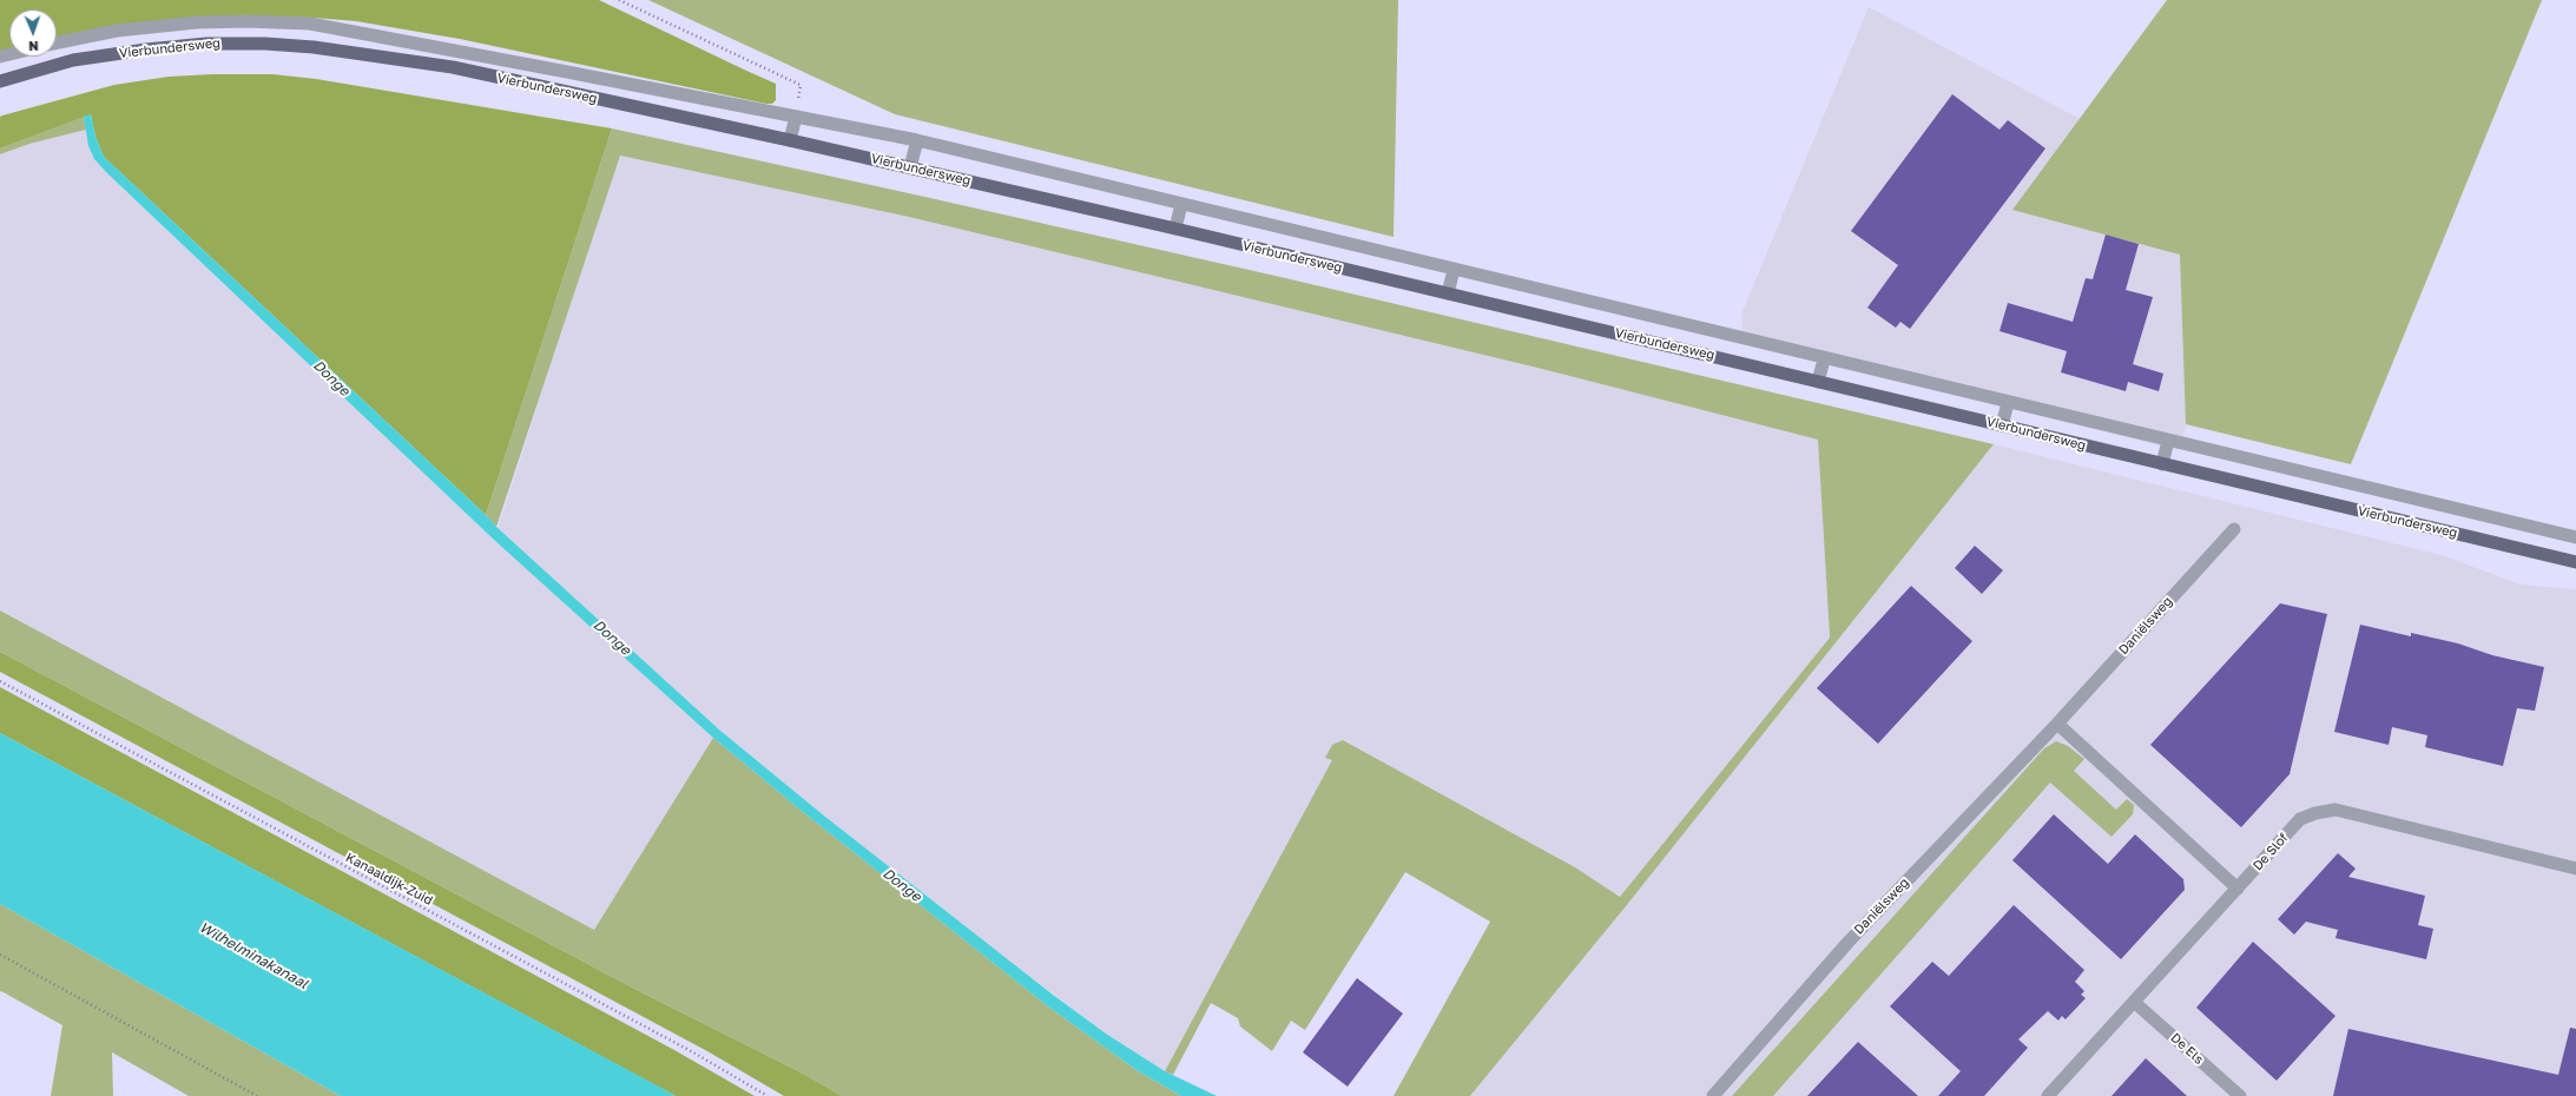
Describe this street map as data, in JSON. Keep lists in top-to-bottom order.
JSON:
{
  "streets": {
    "main road": ["Vierbundersweg"],
    "street": ["Daniëlsweg", "De Slof", "De Els"],
    "path": ["Kanaaldijk-Zuid"]
  },
  "crossings": [
    ["De Slof", "De Els"]
  ],
  "water": ["Donge", "Wilhelminakanaal"],
  "north": "bottom"
}
